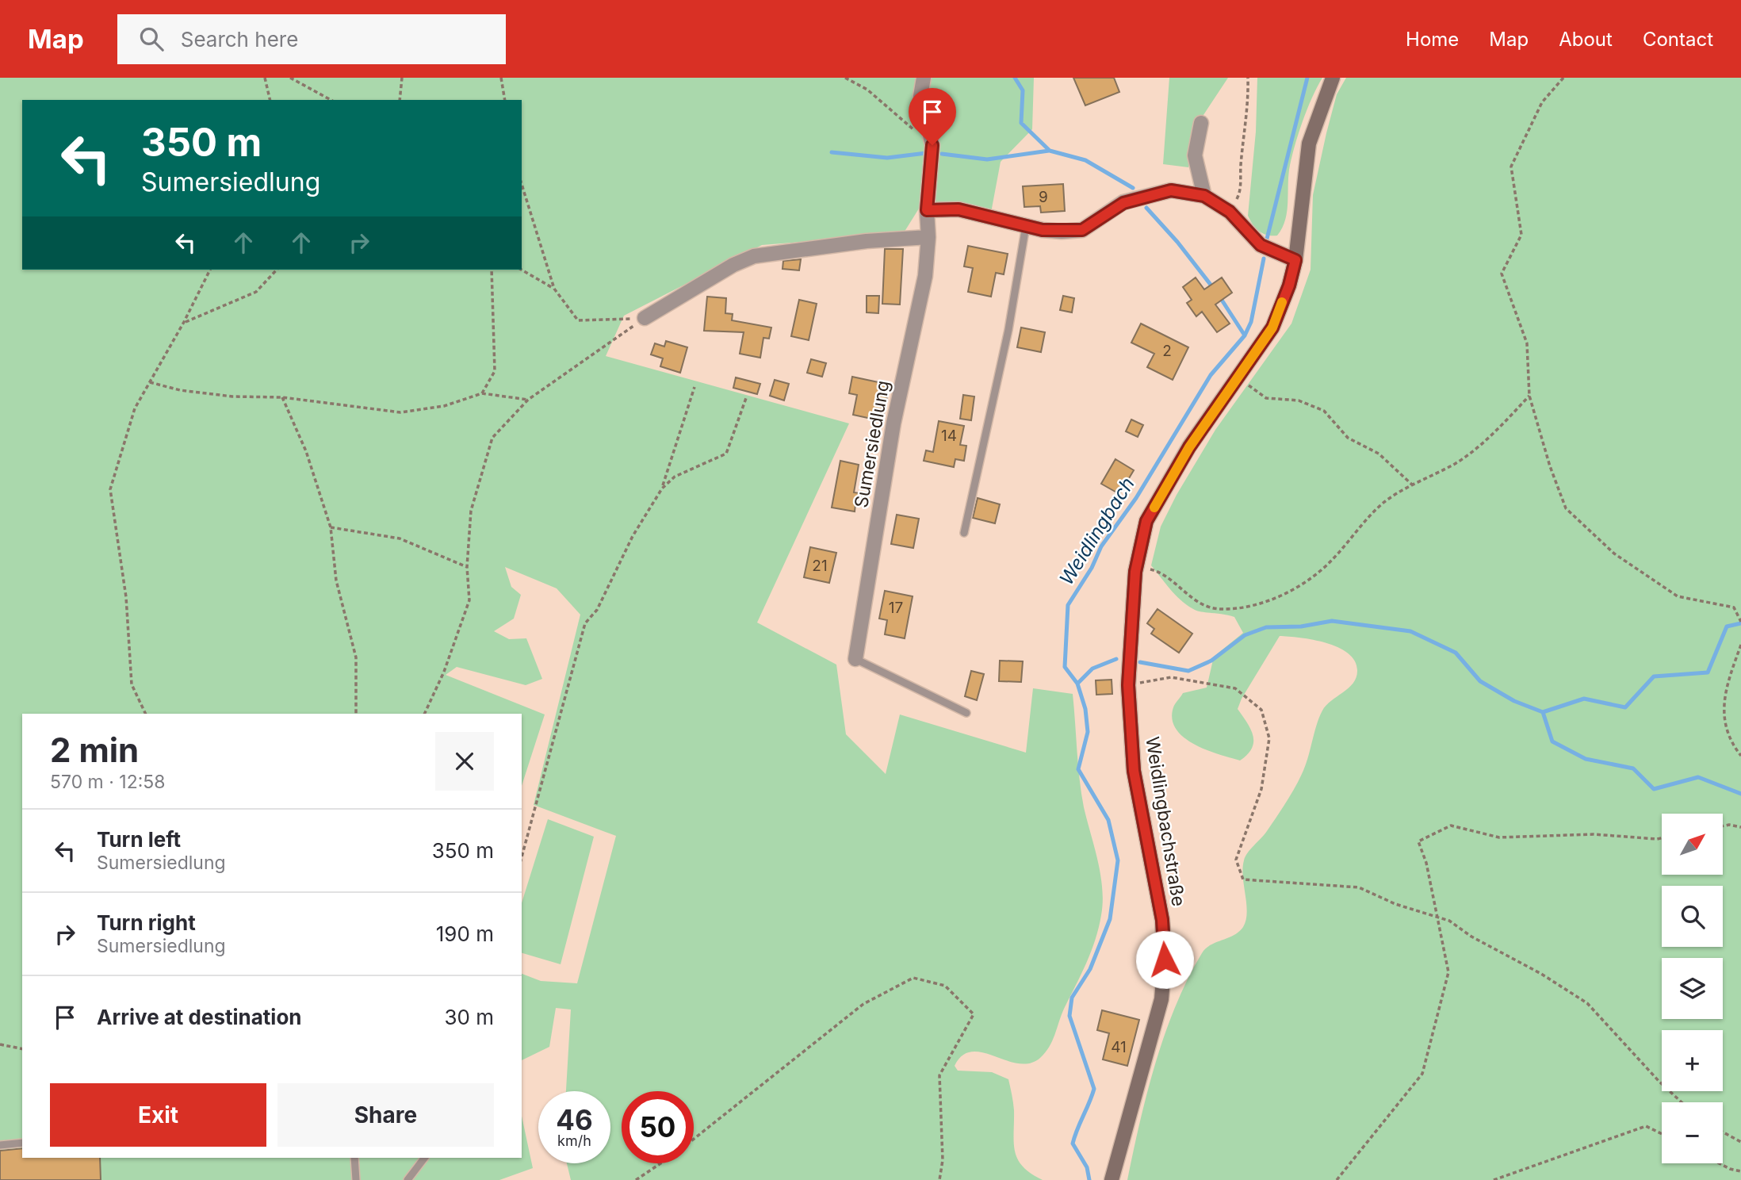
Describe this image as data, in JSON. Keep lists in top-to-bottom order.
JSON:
{
  "streets": {
    "main road": ["Weidlingbachstraße"],
    "street": ["Sumersiedlung"]
  },
  "water": ["Weidlingbach"],
  "house_numbers": [
    "9",
    "2",
    "14",
    "21",
    "17",
    "41"
  ],
  "north": "top right",
  "page": {
    "header": "Map",
    "search": "Search here",
    "nav": [
      "Home",
      "Map",
      "About",
      "Contact"
    ],
    "turn": ["350 m", "Sumersiedlung"],
    "heading": ["2 min", "570 m · 12:58"],
    "list": [
      {
        "name": "Turn left",
        "note": "Sumersiedlung",
        "value": "350 m"
      },
      {
        "name": "Turn right",
        "note": "Sumersiedlung",
        "value": "190 m"
      },
      {
        "name": "Arrive at destination",
        "value": "30 m"
      }
    ],
    "map_buttons": ["+", "−"],
    "buttons": ["Exit", "Share"],
    "speed": "46 km/h",
    "limit": "50"
  }
}
